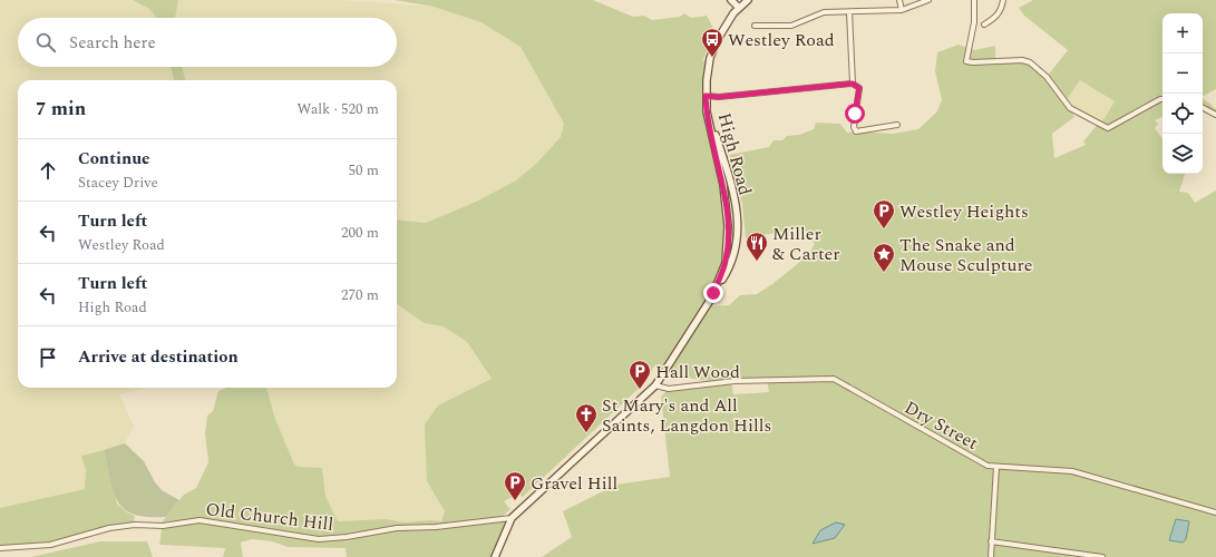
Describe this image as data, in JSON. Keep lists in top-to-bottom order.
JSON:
{
  "streets": {
    "main road": ["High Road"],
    "street": ["Dry Street", "Old Church Hill"]
  },
  "crossings": [
    ["High Road", "Dry Street"],
    ["High Road", "Old Church Hill"]
  ],
  "places": {
    "bus stop": ["Westley Road"],
    "parking": ["Westley Heights", "Hall Wood", "Gravel Hill"],
    "restaurant": ["Miller & Carter"],
    "place": ["The Snake and Mouse Sculpture"],
    "church": ["St Mary's and All Saints, Langdon Hills"]
  },
  "page": {
    "map_buttons": ["+", "−"],
    "search": "Search here",
    "heading": ["7 min", "Walk · 520 m"],
    "list": [
      ["Continue", "Stacey Drive", "50 m"],
      ["Turn left", "Westley Road", "200 m"],
      ["Turn left", "High Road", "270 m"],
      "Arrive at destination"
    ]
  }
}
